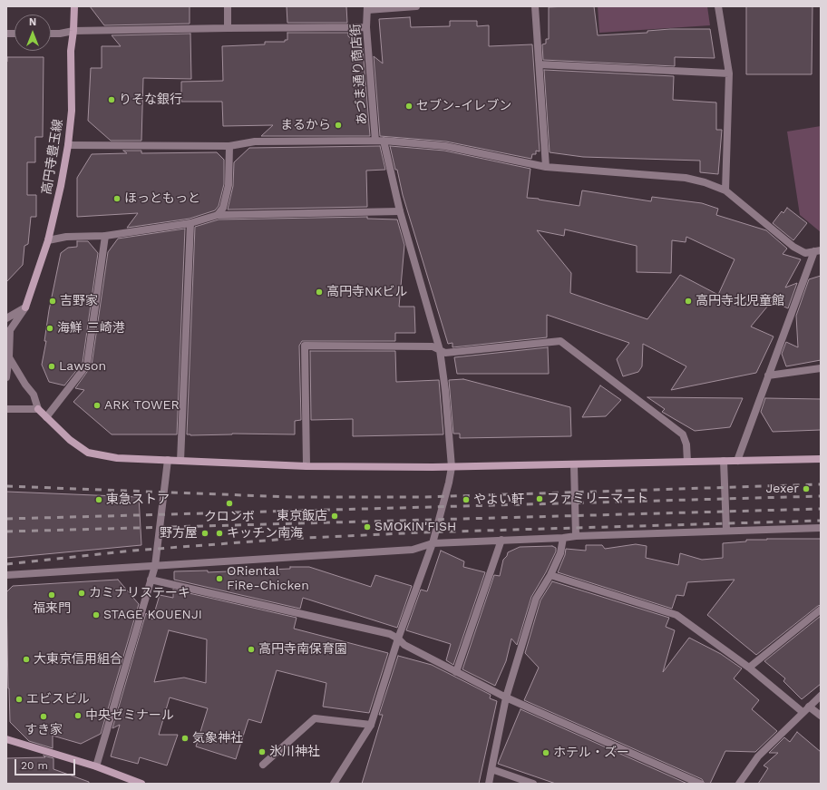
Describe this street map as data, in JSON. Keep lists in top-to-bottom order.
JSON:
{
  "streets": {
    "street": ["あづま通り商店街", "高円寺豊玉線"]
  },
  "places": [
    "りそな銀行",
    "セブン-イレブン",
    "まるから",
    "ほっともっと",
    "高円寺NKビル",
    "吉野家",
    "高円寺北児童館",
    "海鮮 三崎港",
    "Lawson",
    "ARK TOWER",
    "Jexer",
    "ファミリーマート",
    "東急ストア",
    "やよい軒",
    "クロンボ",
    "東京飯店",
    "SMOKIN'FISH",
    "野方屋",
    "キッチン南海",
    "ORiental FiRe-Chicken",
    "カミナリステーキ",
    "福来門",
    "STAGE KOUENJI",
    "高円寺南保育園",
    "大東京信用組合",
    "エビスビル",
    "中央ゼミナール",
    "すき家",
    "気象神社",
    "氷川神社",
    "ホテル・ズー"
  ],
  "scale_bar": "20 m",
  "north": "top"
}
